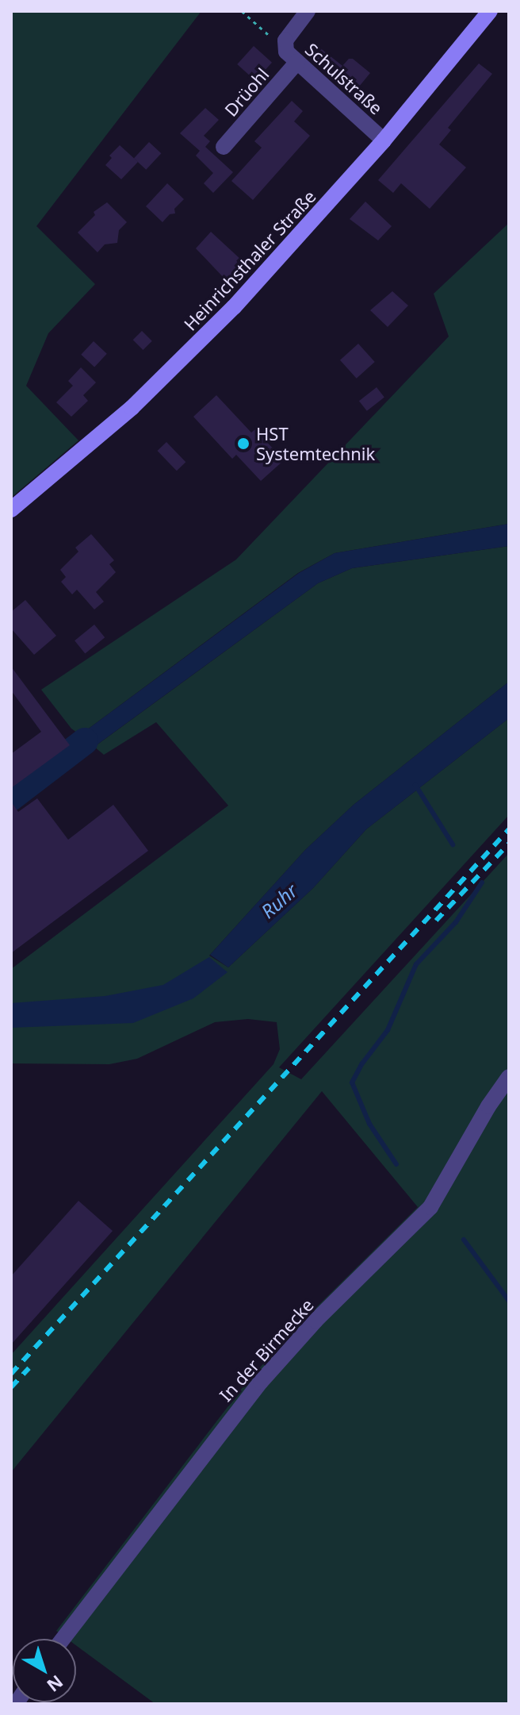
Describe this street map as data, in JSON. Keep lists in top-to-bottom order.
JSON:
{
  "streets": {
    "main road": ["Heinrichsthaler Straße"],
    "street": ["Schulstraße", "Drüohl", "In der Birmecke"]
  },
  "crossings": [
    ["Schulstraße", "Drüohl"],
    ["Schulstraße", "Heinrichsthaler Straße"]
  ],
  "water": ["Ruhr"],
  "places": ["HST Systemtechnik"],
  "north": "bottom right"
}
